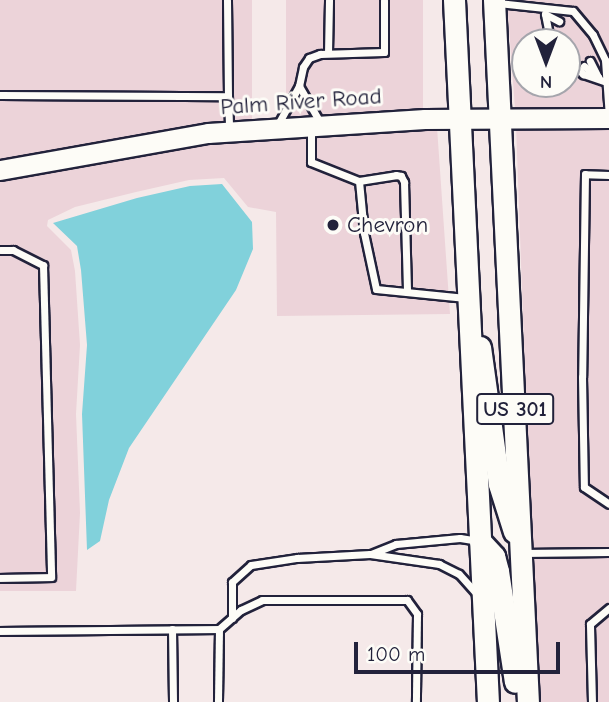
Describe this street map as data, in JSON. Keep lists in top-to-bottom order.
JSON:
{
  "streets": {
    "main road": ["US 301"],
    "street": ["Palm River Road"]
  },
  "crossings": [
    ["Palm River Road", "US 301"]
  ],
  "places": ["Chevron"],
  "scale_bar": "100 m",
  "north": "bottom"
}
